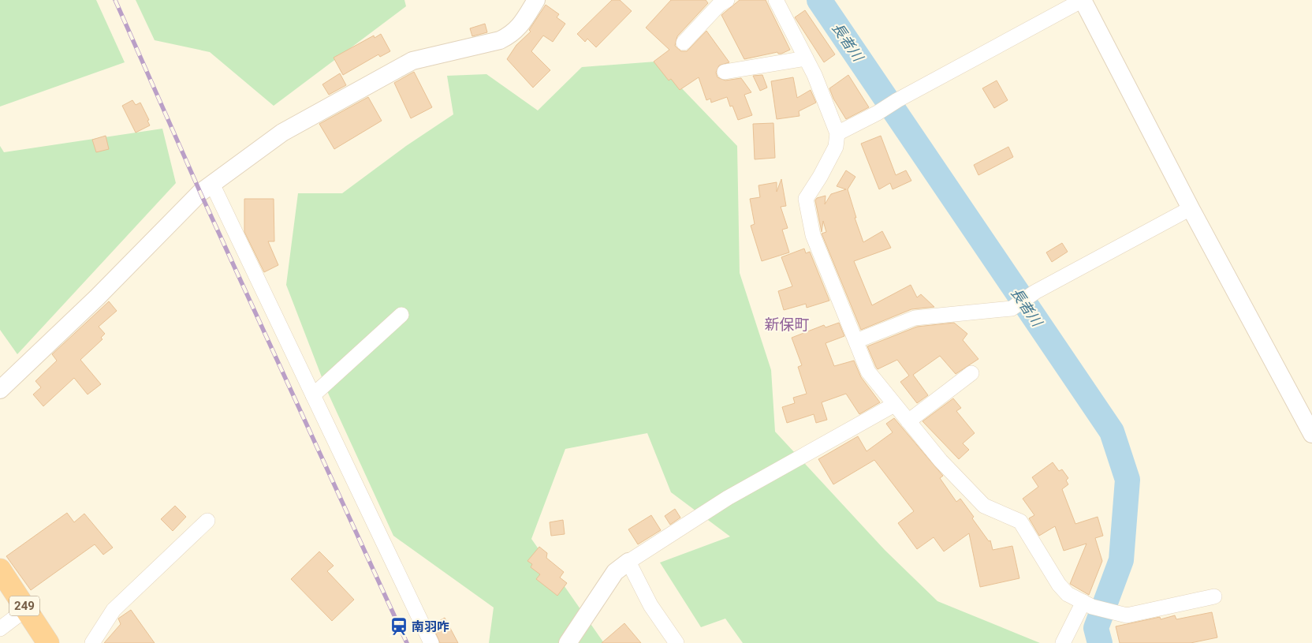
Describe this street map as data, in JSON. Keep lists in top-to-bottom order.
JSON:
{
  "streets": {
    "highway": ["249"]
  },
  "districts": ["新保町"],
  "water": ["長者川"],
  "places": {
    "station": ["南羽咋"]
  }
}
